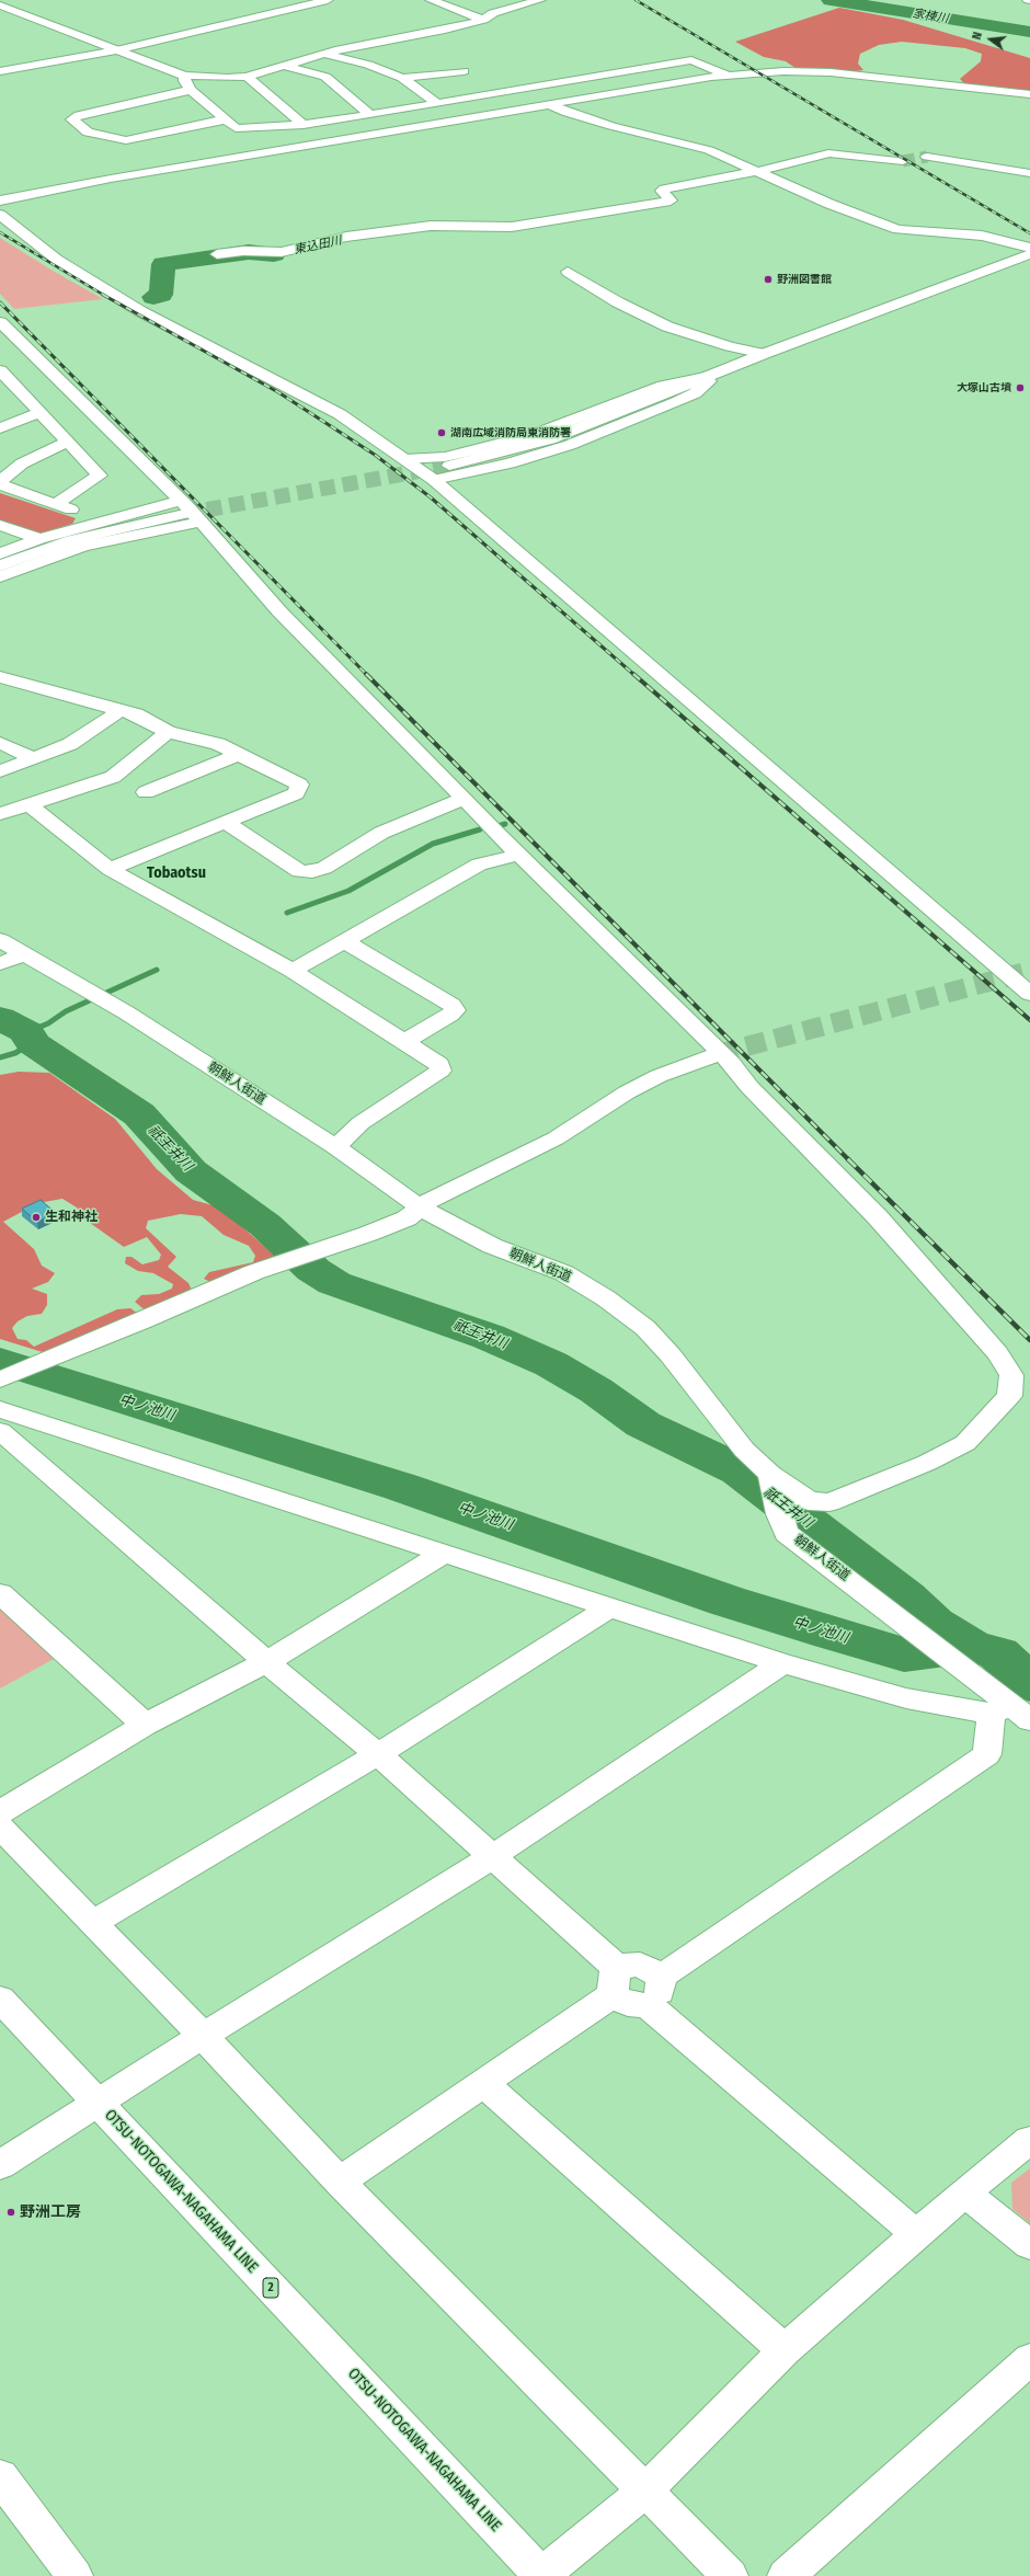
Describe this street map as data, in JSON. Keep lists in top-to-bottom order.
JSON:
{
  "streets": {
    "street": ["朝鮮人街道", "OTSU-NOTOGAWA-NAGAHAMA LINE", "2"]
  },
  "districts": ["Tobaotsu"],
  "water": [
    "家棟川",
    "東込田川",
    "祇王井川",
    "中ノ池川"
  ],
  "places": [
    "野洲図書館",
    "大塚山古墳",
    "湖南広域消防局東消防署",
    "生和神社",
    "野洲工房"
  ],
  "north": "left"
}
